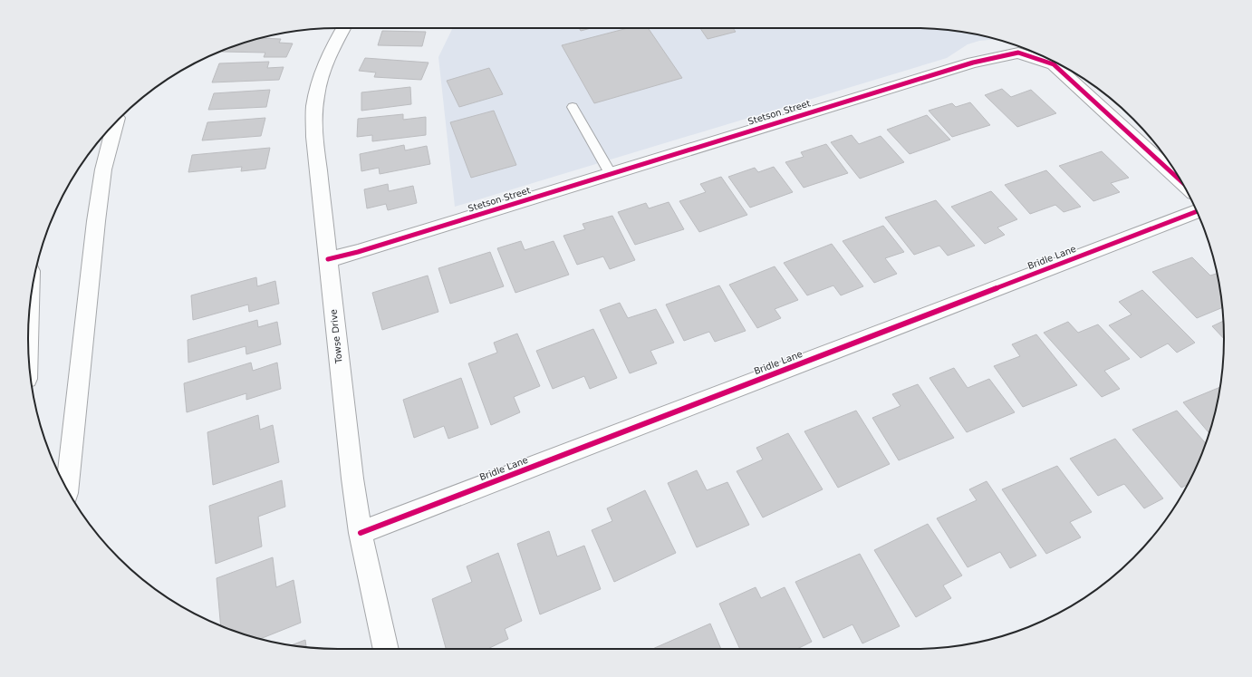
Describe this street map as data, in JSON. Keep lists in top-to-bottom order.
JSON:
{
  "streets": {
    "main road": ["Stetson Street", "Bridle Lane", "Towse Drive"]
  },
  "crossings": [
    ["Stetson Street", "Towse Drive"],
    ["Bridle Lane", "Towse Drive"]
  ]
}
